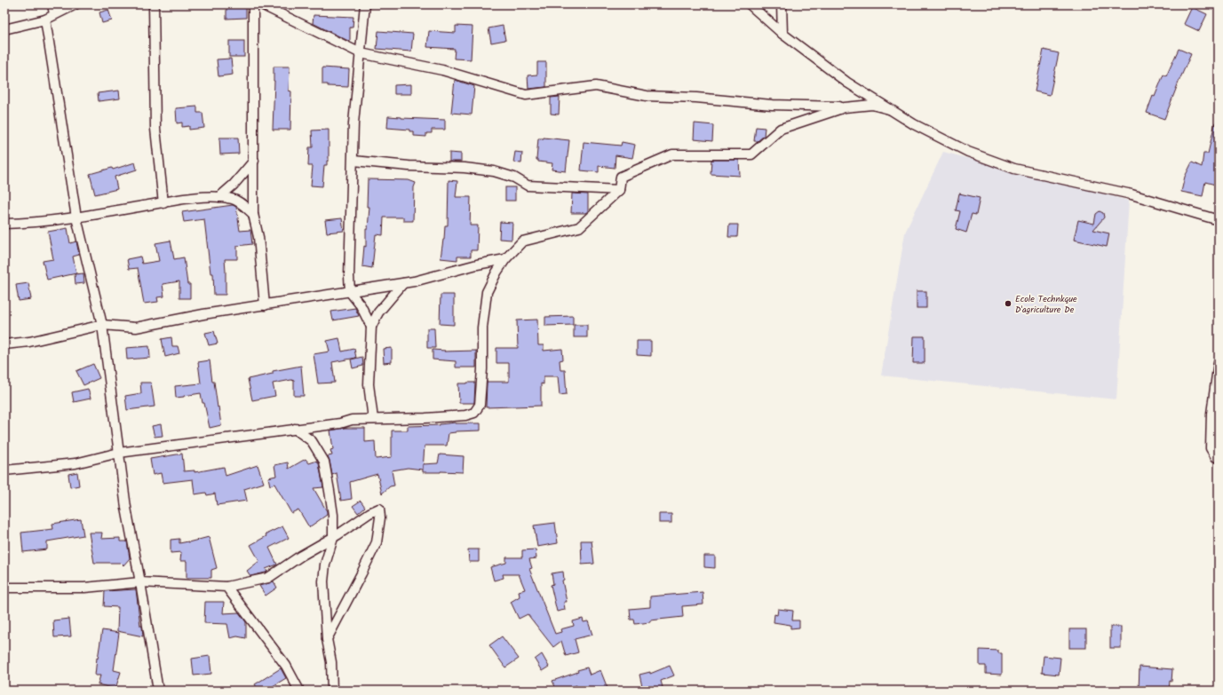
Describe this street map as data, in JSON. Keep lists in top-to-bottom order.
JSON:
{
  "places": ["Ecole Technkque D'agriculture De"]
}
